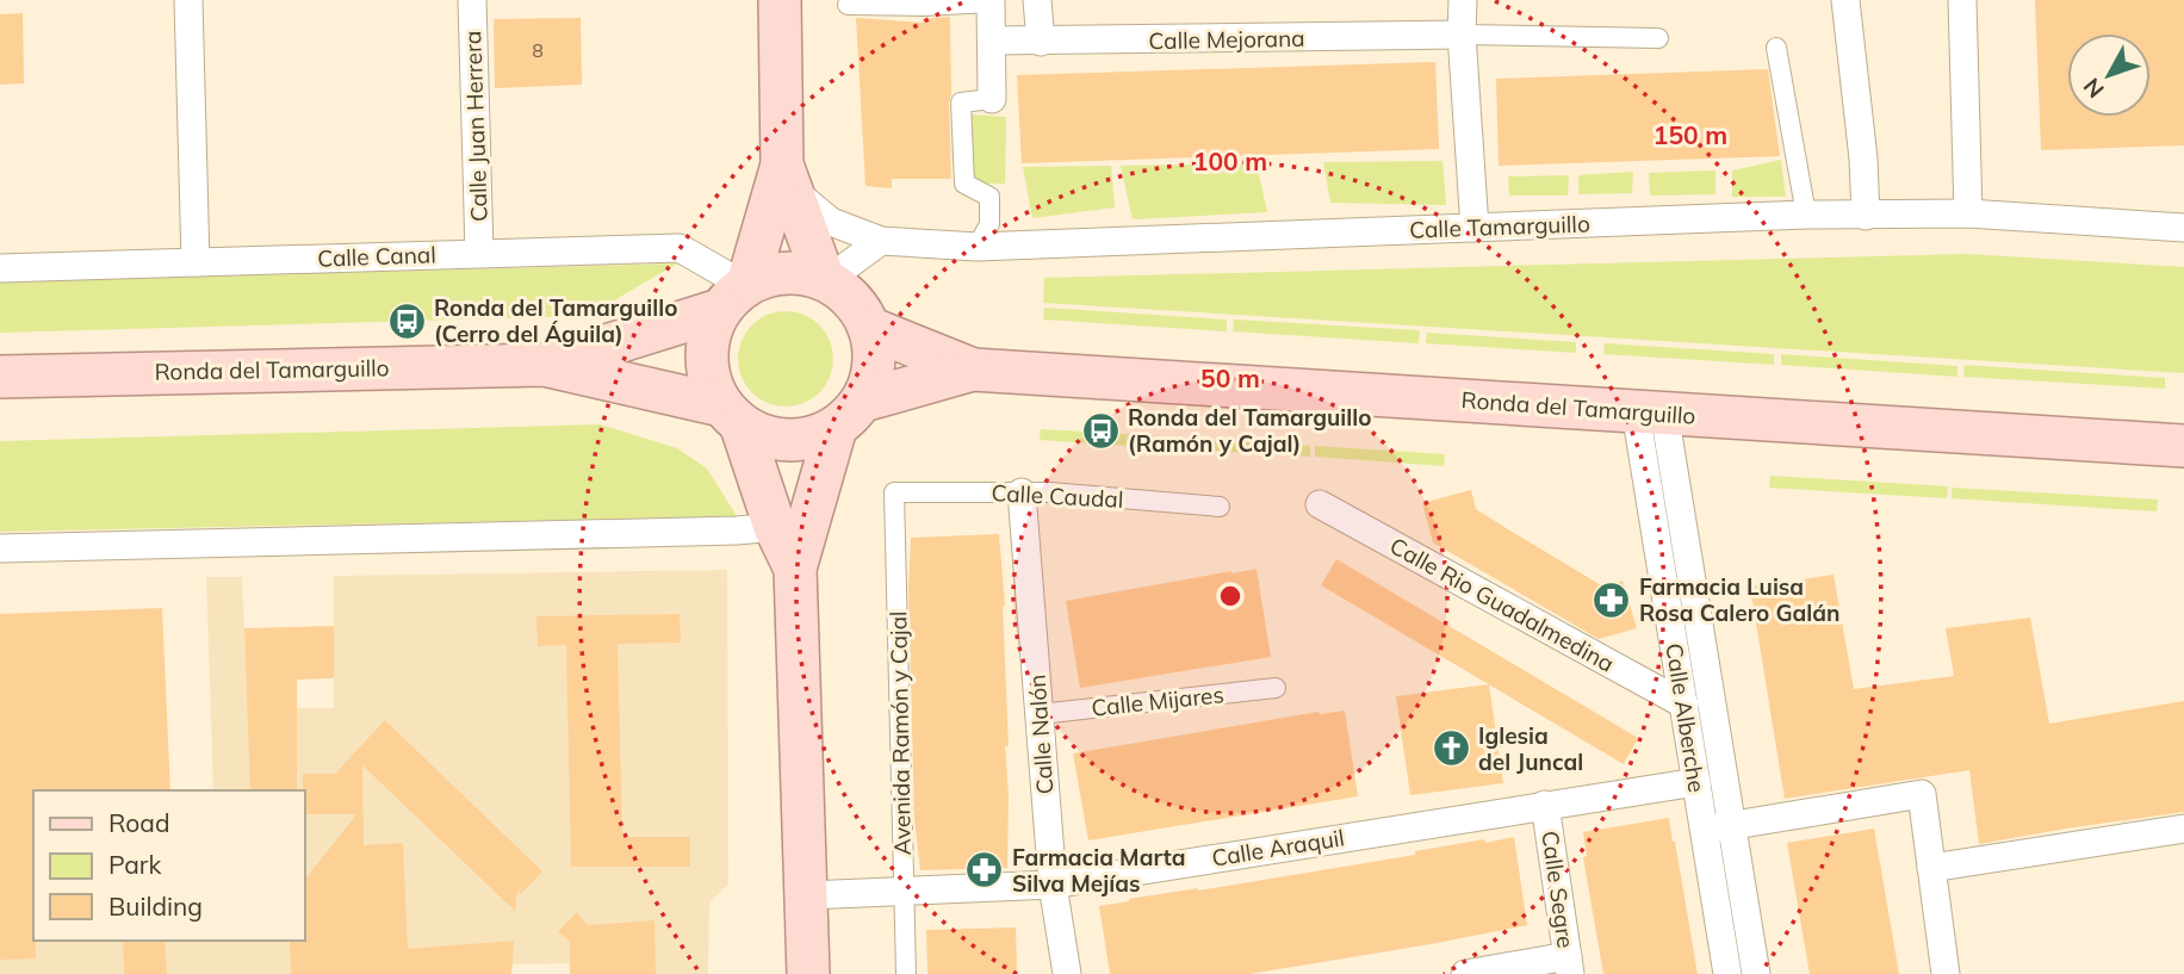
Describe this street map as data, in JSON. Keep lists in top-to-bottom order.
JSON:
{
  "streets": {
    "main road": ["Ronda del Tamarguillo"],
    "street": [
      "Calle Mejorana",
      "Calle Juan Herrera",
      "Calle Tamarguillo",
      "Calle Canal",
      "Calle Caudal",
      "Calle Rio Guadalmedina",
      "Calle Mijares",
      "Calle Alberche",
      "Avenida Ramón y Cajal",
      "Calle Nalón",
      "Calle Araquil",
      "Calle Segre"
    ]
  },
  "crossings": [
    ["Calle Juan Herrera", "Calle Canal"],
    ["Calle Canal", "Ronda del Tamarguillo"],
    ["Ronda del Tamarguillo", "Calle Alberche"],
    ["Calle Caudal", "Avenida Ramón y Cajal"],
    ["Calle Caudal", "Calle Nalón"],
    ["Calle Rio Guadalmedina", "Calle Alberche"],
    ["Calle Mijares", "Calle Nalón"],
    ["Calle Alberche", "Calle Araquil"],
    ["Avenida Ramón y Cajal", "Calle Araquil"],
    ["Calle Nalón", "Calle Araquil"],
    ["Calle Araquil", "Calle Segre"]
  ],
  "places": {
    "bus stop": ["Ronda del Tamarguillo (Cerro del Águila)", "Ronda del Tamarguillo (Ramón y Cajal)"],
    "pharmacy": ["Farmacia Luisa Rosa Calero Galán", "Farmacia Marta Silva Mejías"],
    "church": ["Iglesia del Juncal"]
  },
  "house_numbers": ["8"],
  "legend": ["Road", "Park", "Building"],
  "north": "bottom left",
  "rings": ["150 m", "100 m", "50 m"]
}
